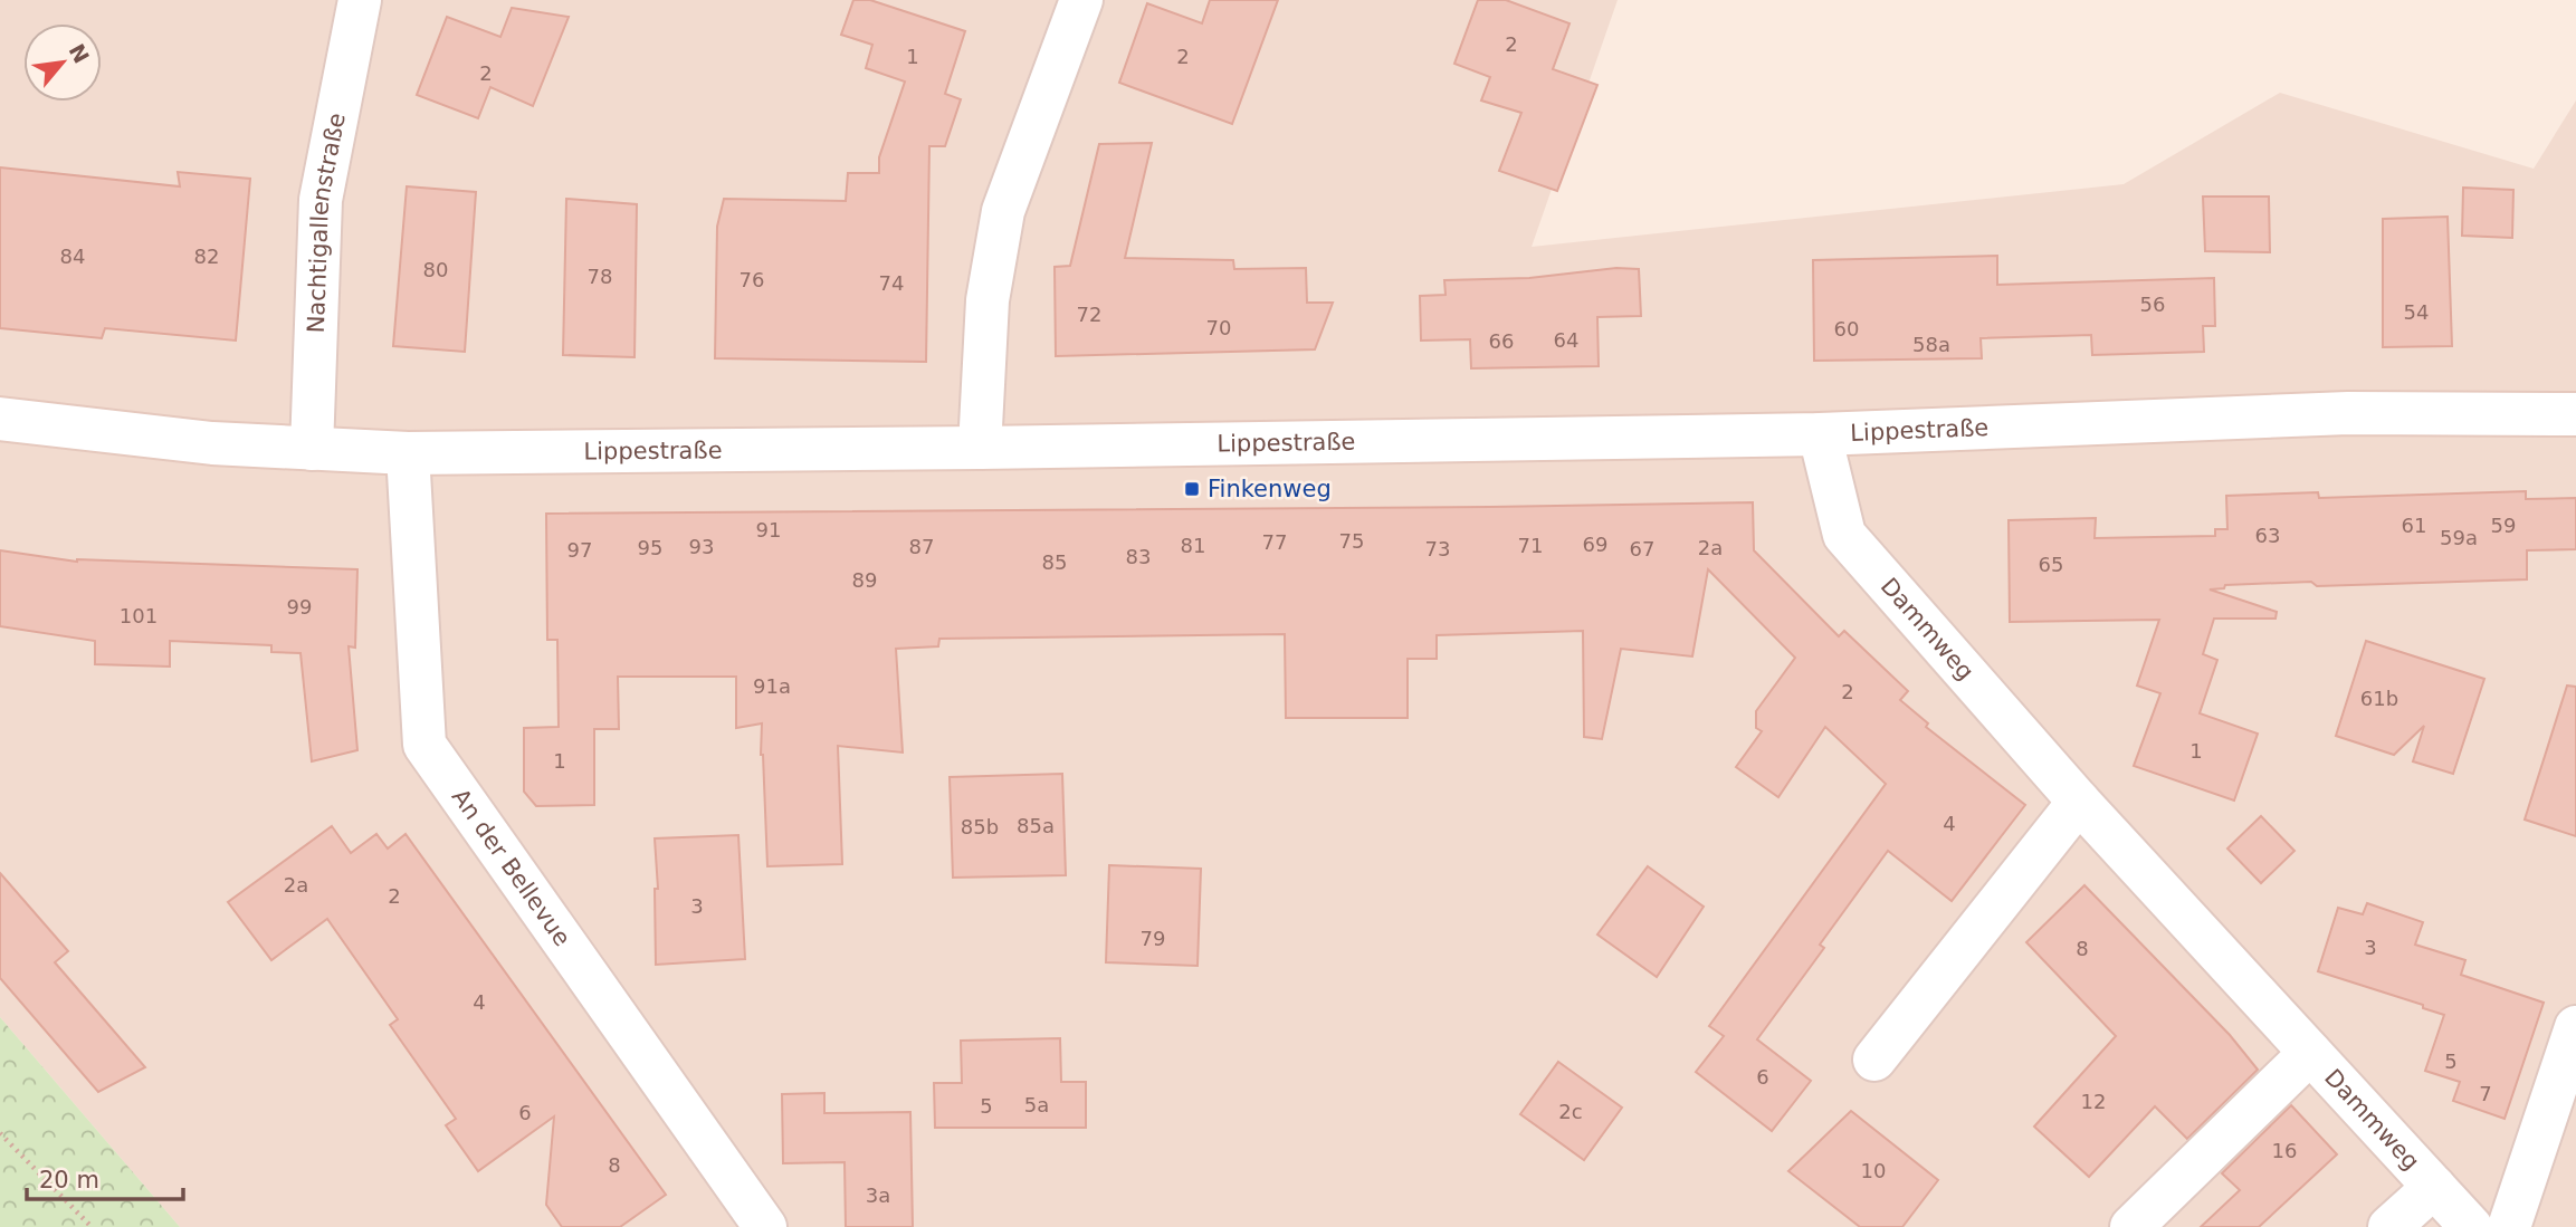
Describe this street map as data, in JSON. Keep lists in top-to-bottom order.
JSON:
{
  "streets": {
    "street": [
      "Nachtigallenstraße",
      "Lippestraße",
      "Dammweg",
      "An der Bellevue"
    ]
  },
  "crossings": [
    ["Nachtigallenstraße", "Lippestraße"],
    ["Lippestraße", "Dammweg"],
    ["Lippestraße", "An der Bellevue"]
  ],
  "places": {
    "transit": ["Finkenweg"]
  },
  "house_numbers": [
    "2",
    "1",
    "2",
    "2",
    "84",
    "82",
    "80",
    "78",
    "76",
    "74",
    "56",
    "54",
    "72",
    "70",
    "60",
    "64",
    "66",
    "58a",
    "61",
    "59",
    "91",
    "63",
    "59a",
    "75",
    "77",
    "69",
    "81",
    "71",
    "93",
    "87",
    "95",
    "2a",
    "73",
    "67",
    "97",
    "83",
    "85",
    "65",
    "89",
    "99",
    "101",
    "91a",
    "2",
    "61b",
    "1",
    "1",
    "4",
    "85a",
    "85b",
    "2a",
    "2",
    "3",
    "79",
    "3",
    "8",
    "4",
    "5",
    "6",
    "7",
    "12",
    "5a",
    "5",
    "2c",
    "6",
    "16",
    "8",
    "10",
    "3a"
  ],
  "scale_bar": "20 m",
  "north": "top right"
}
